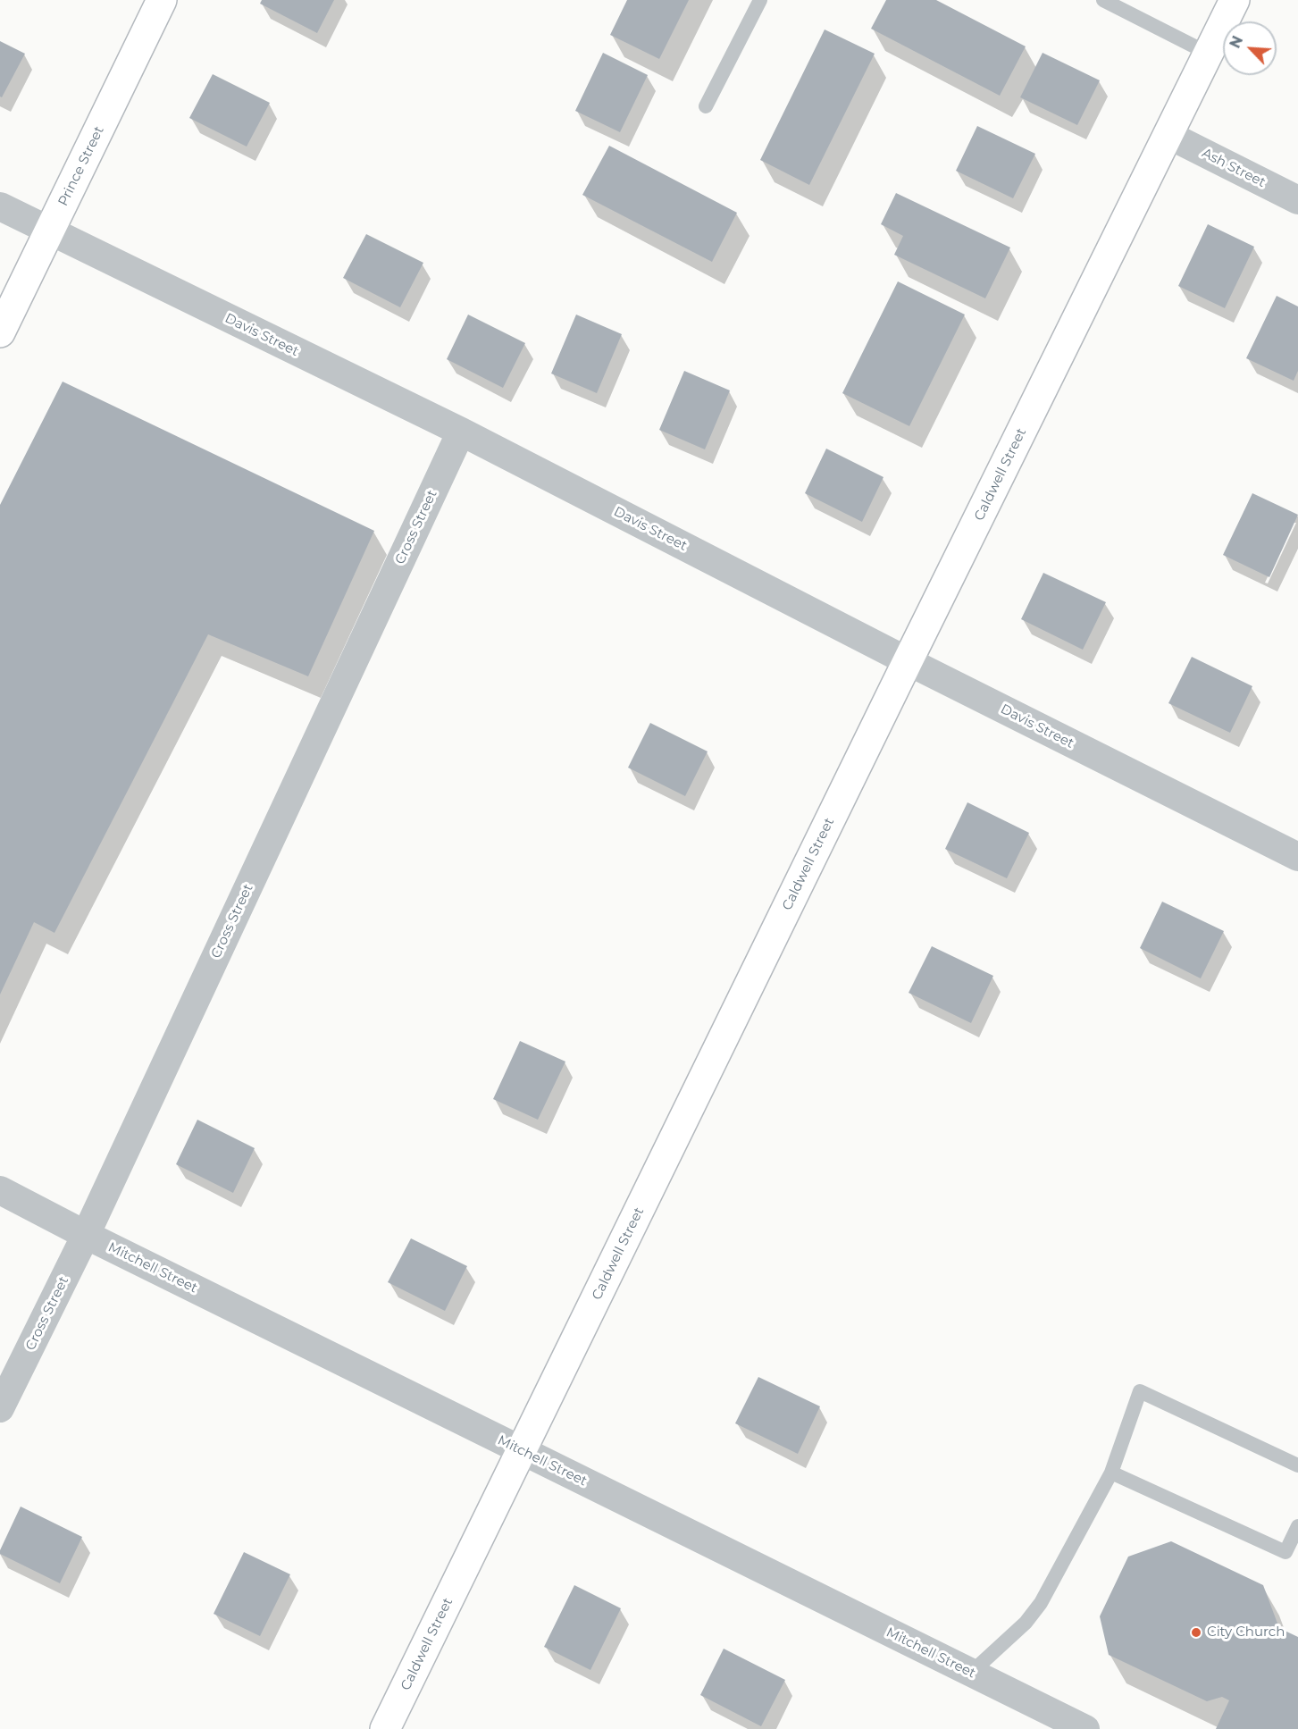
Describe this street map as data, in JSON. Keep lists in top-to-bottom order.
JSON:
{
  "streets": {
    "main road": ["Prince Street", "Caldwell Street"],
    "street": [
      "Ash Street",
      "Davis Street",
      "Cross Street",
      "Mitchell Street"
    ]
  },
  "crossings": [
    ["Prince Street", "Davis Street"],
    ["Ash Street", "Caldwell Street"],
    ["Davis Street", "Caldwell Street"],
    ["Davis Street", "Cross Street"],
    ["Caldwell Street", "Mitchell Street"],
    ["Cross Street", "Mitchell Street"]
  ],
  "places": ["City Church"],
  "north": "top left"
}
